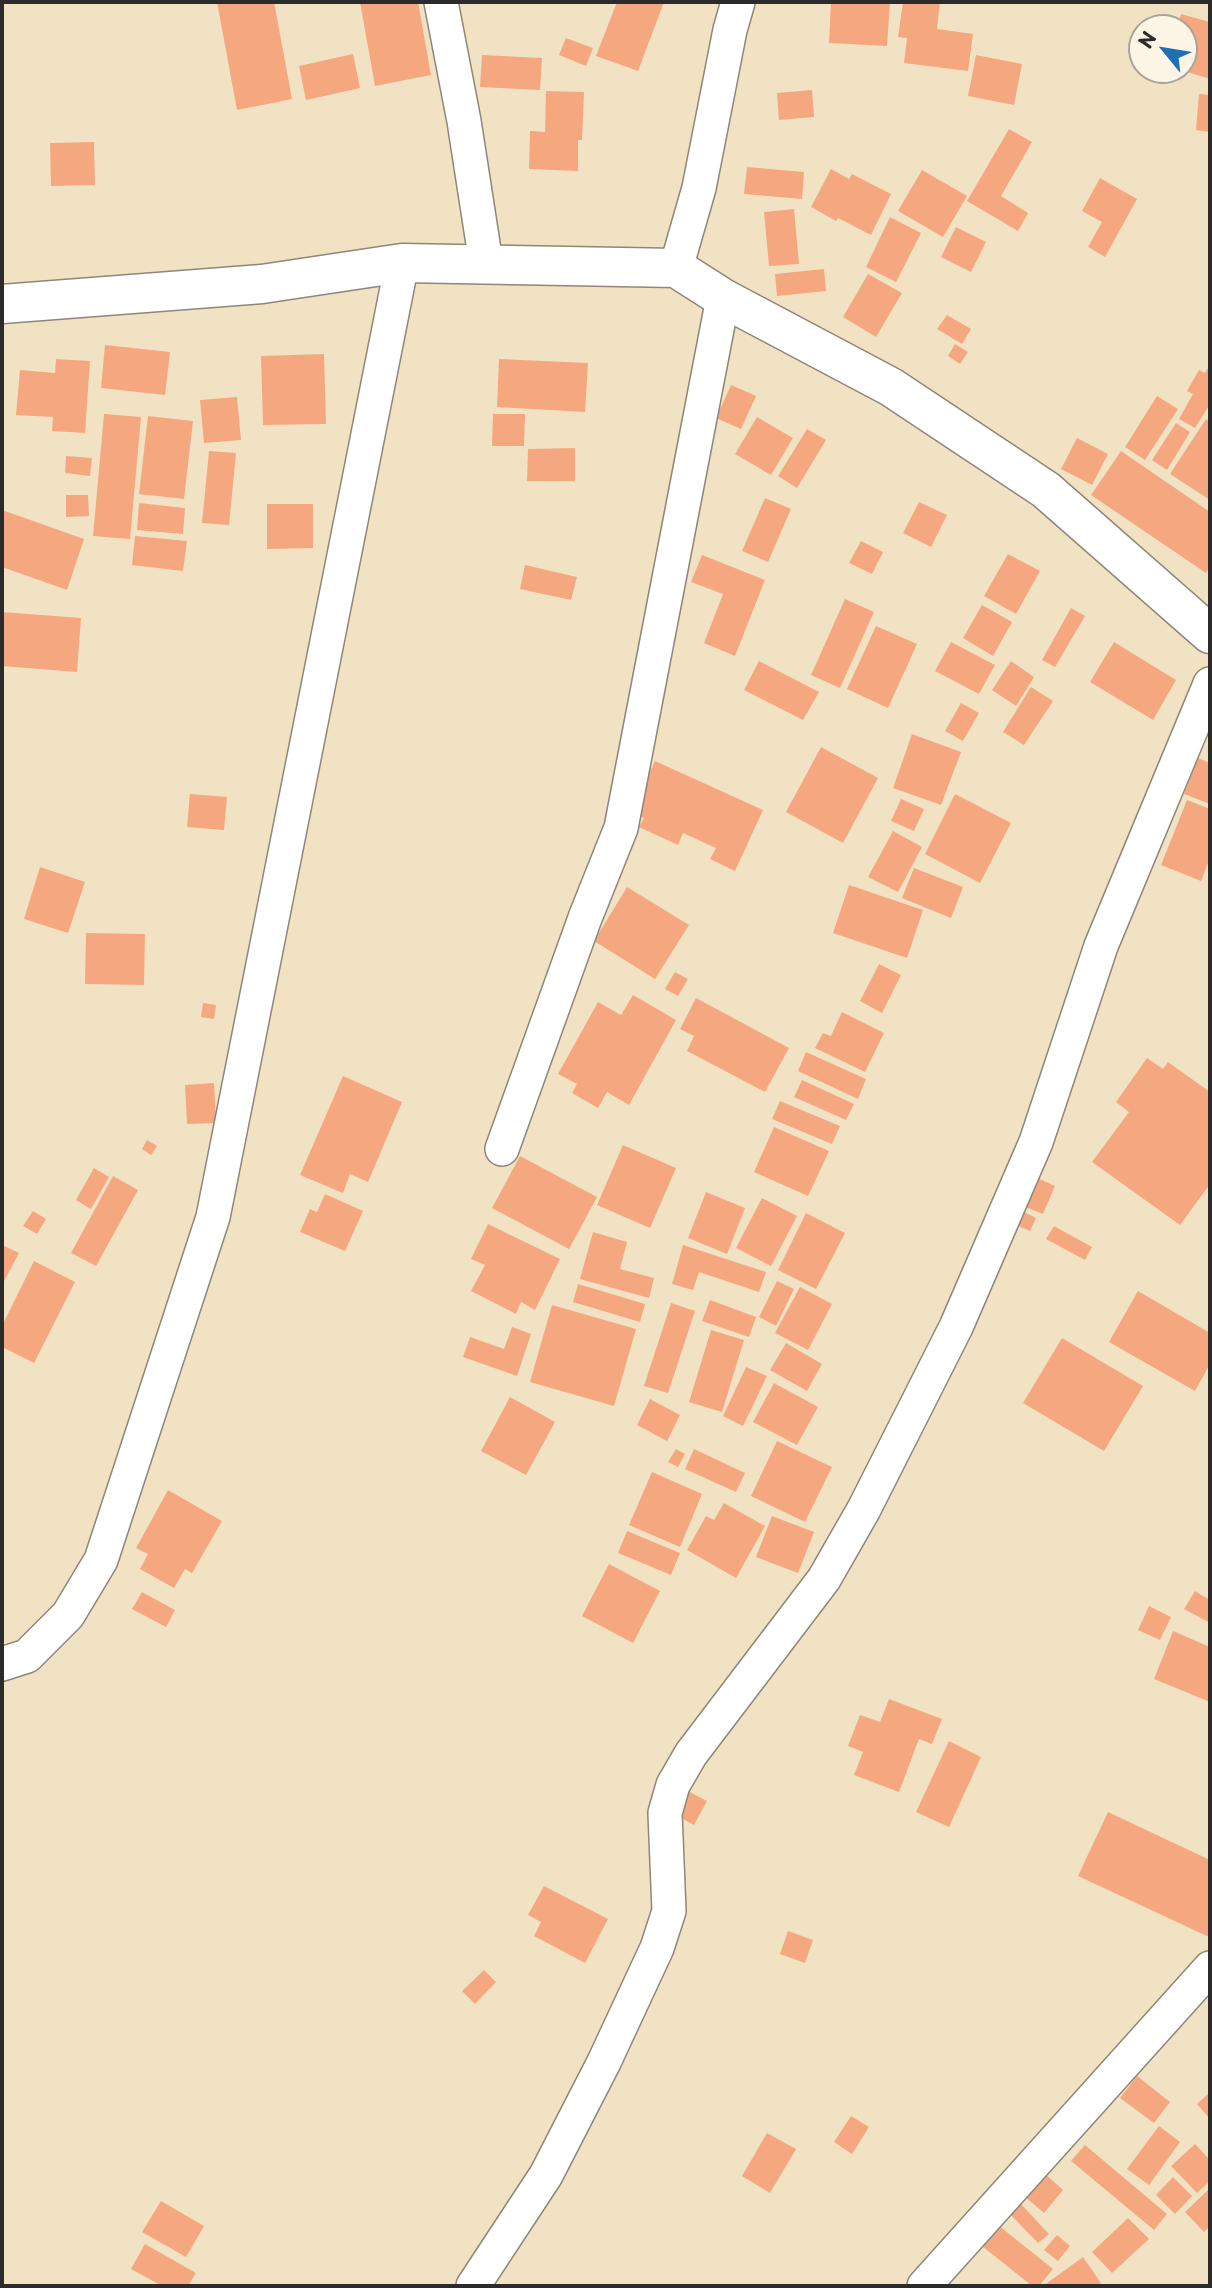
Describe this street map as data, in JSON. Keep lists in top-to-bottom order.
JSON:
{
  "north": "top left"
}
